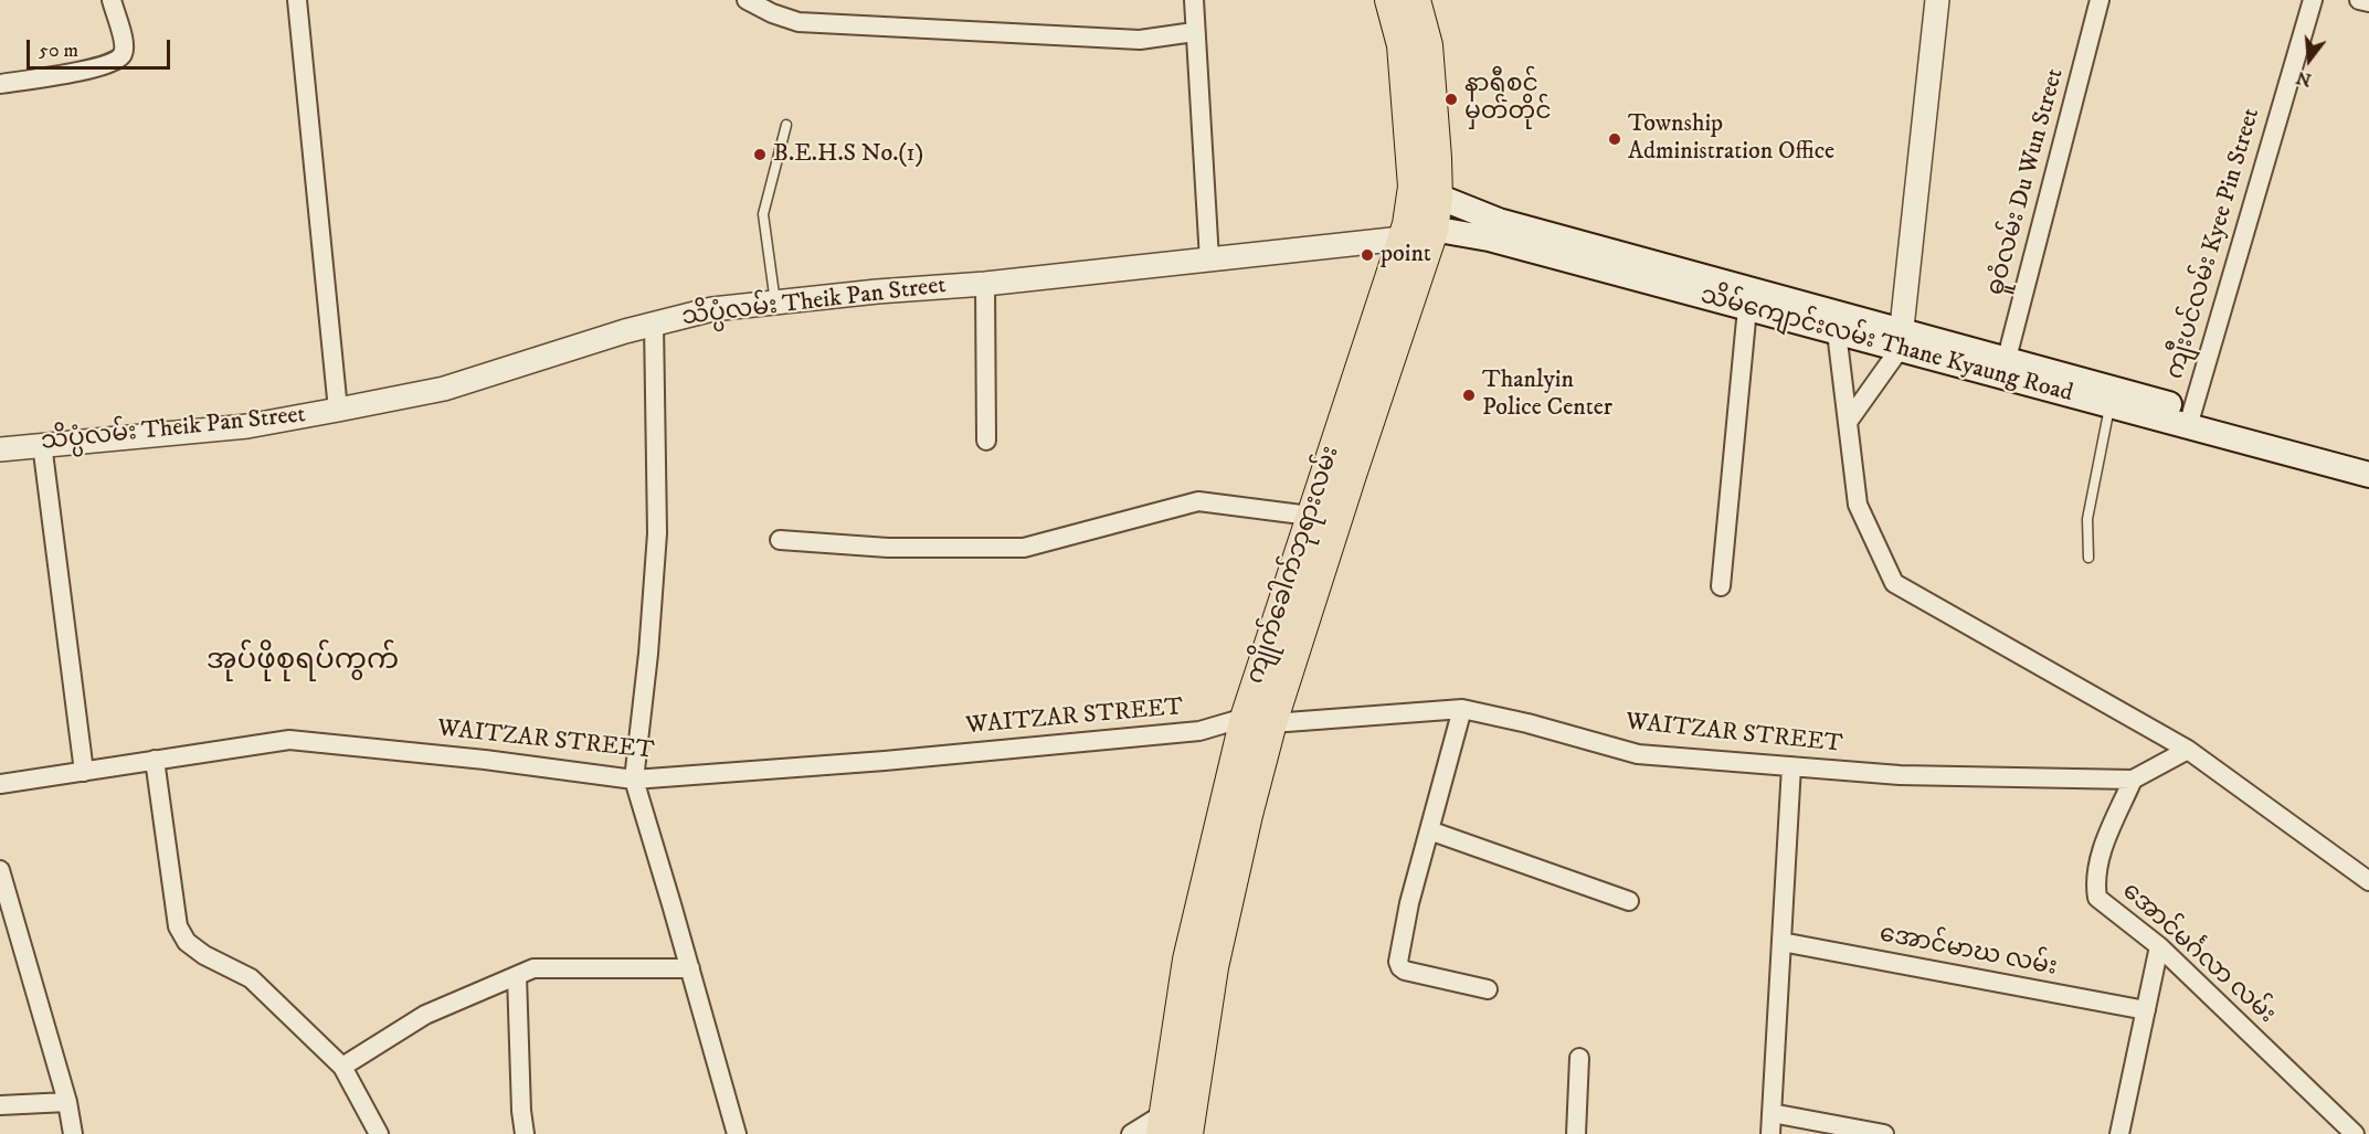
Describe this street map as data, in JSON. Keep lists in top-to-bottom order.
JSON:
{
  "streets": {
    "main road": ["သိမ်ကျောင်းလမ်း Thane Kyaung Road", "ကျိုက်ခေါက်ဘုရားလမ်း"],
    "street": [
      "ဓူဝံလမ်း Du Wun Street",
      "ကျီးပင်လမ်း Kyee Pin Street",
      "သိပ္ပံလမ်း Theik Pan Street",
      "WAITZAR STREET",
      "အောင်မာဃ လမ်း",
      "အောင်မင်္ဂလာ လမ်း"
    ]
  },
  "crossings": [
    ["ဓူဝံလမ်း Du Wun Street", "သိမ်ကျောင်းလမ်း Thane Kyaung Road"],
    ["ကျီးပင်လမ်း Kyee Pin Street", "သိမ်ကျောင်းလမ်း Thane Kyaung Road"],
    ["သိပ္ပံလမ်း Theik Pan Street", "သိမ်ကျောင်းလမ်း Thane Kyaung Road"],
    ["သိပ္ပံလမ်း Theik Pan Street", "ကျိုက်ခေါက်ဘုရားလမ်း"],
    ["သိမ်ကျောင်းလမ်း Thane Kyaung Road", "ကျိုက်ခေါက်ဘုရားလမ်း"],
    ["ကျိုက်ခေါက်ဘုရားလမ်း", "WAITZAR STREET"],
    ["WAITZAR STREET", "အောင်မင်္ဂလာ လမ်း"]
  ],
  "districts": ["အုပ်ဖိုစုရပ်ကွက်"],
  "places": [
    "နာရီစင် မှတ်တိုင်",
    "Township Administration Office",
    "B.E.H.S No.(1)",
    "point",
    "Thanlyin Police Center"
  ],
  "scale_bar": "50 m",
  "north": "bottom"
}
